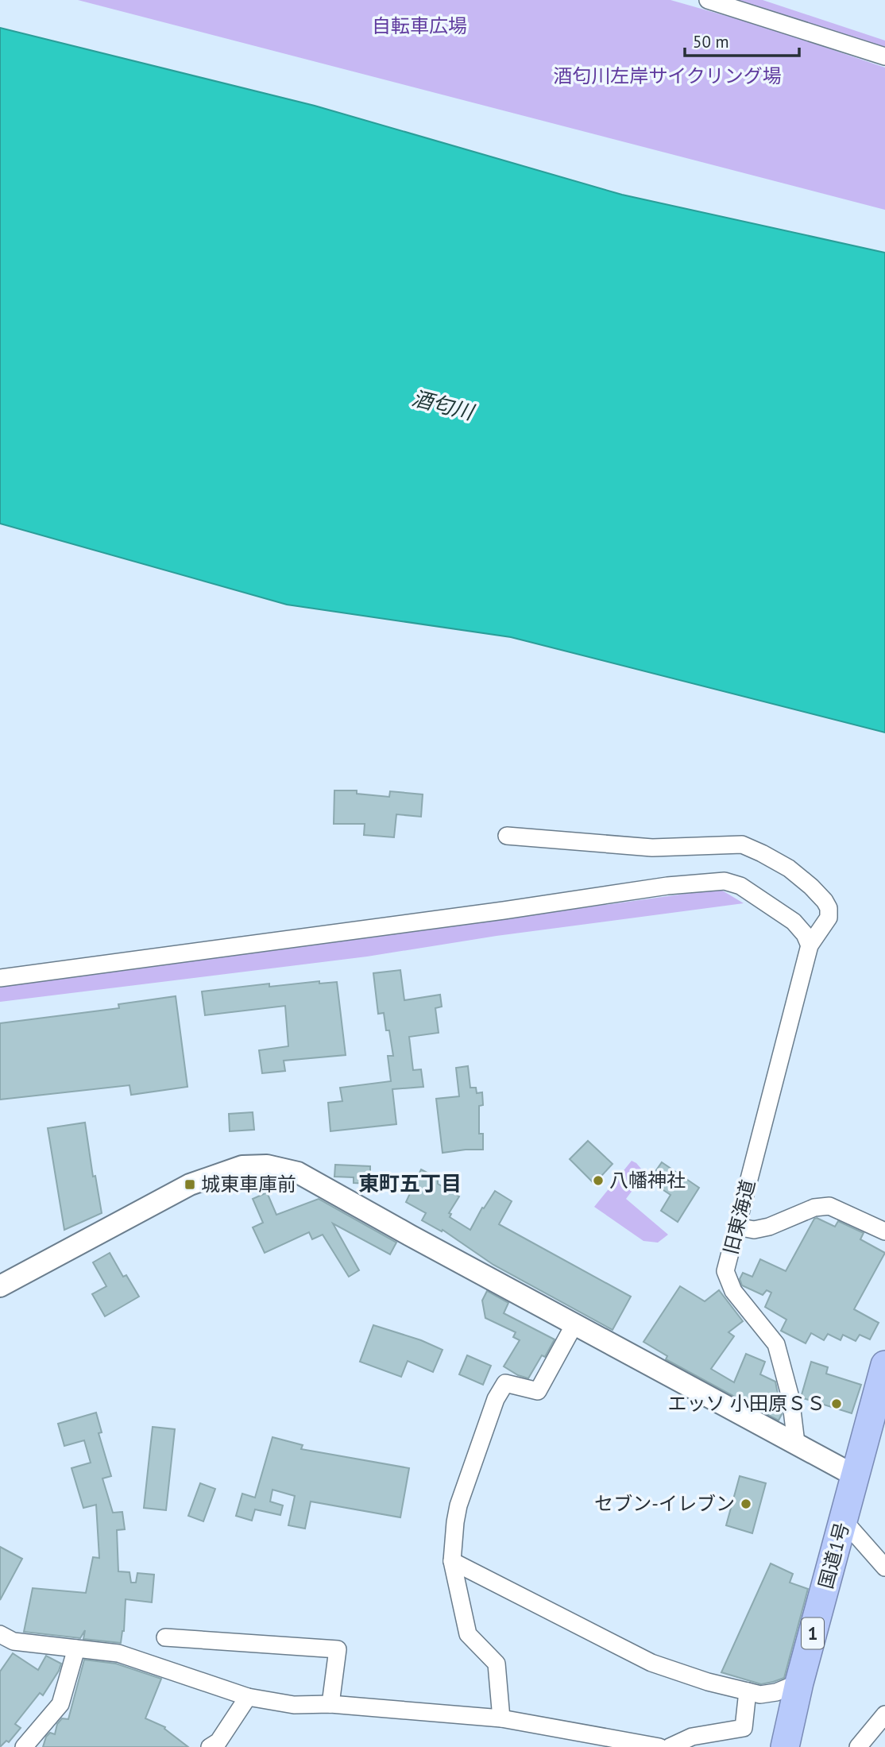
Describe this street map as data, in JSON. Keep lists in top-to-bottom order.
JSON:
{
  "streets": {
    "highway": ["国道1号", "1"],
    "street": ["旧東海道"]
  },
  "districts": ["東町五丁目"],
  "water": ["酒匂川"],
  "parks": ["自転車広場", "酒匂川左岸サイクリング場"],
  "places": {
    "other": ["八幡神社", "エッソ 小田原ＳＳ", "セブン-イレブン"],
    "transit": ["城東車庫前"]
  },
  "scale_bar": "50 m"
}
